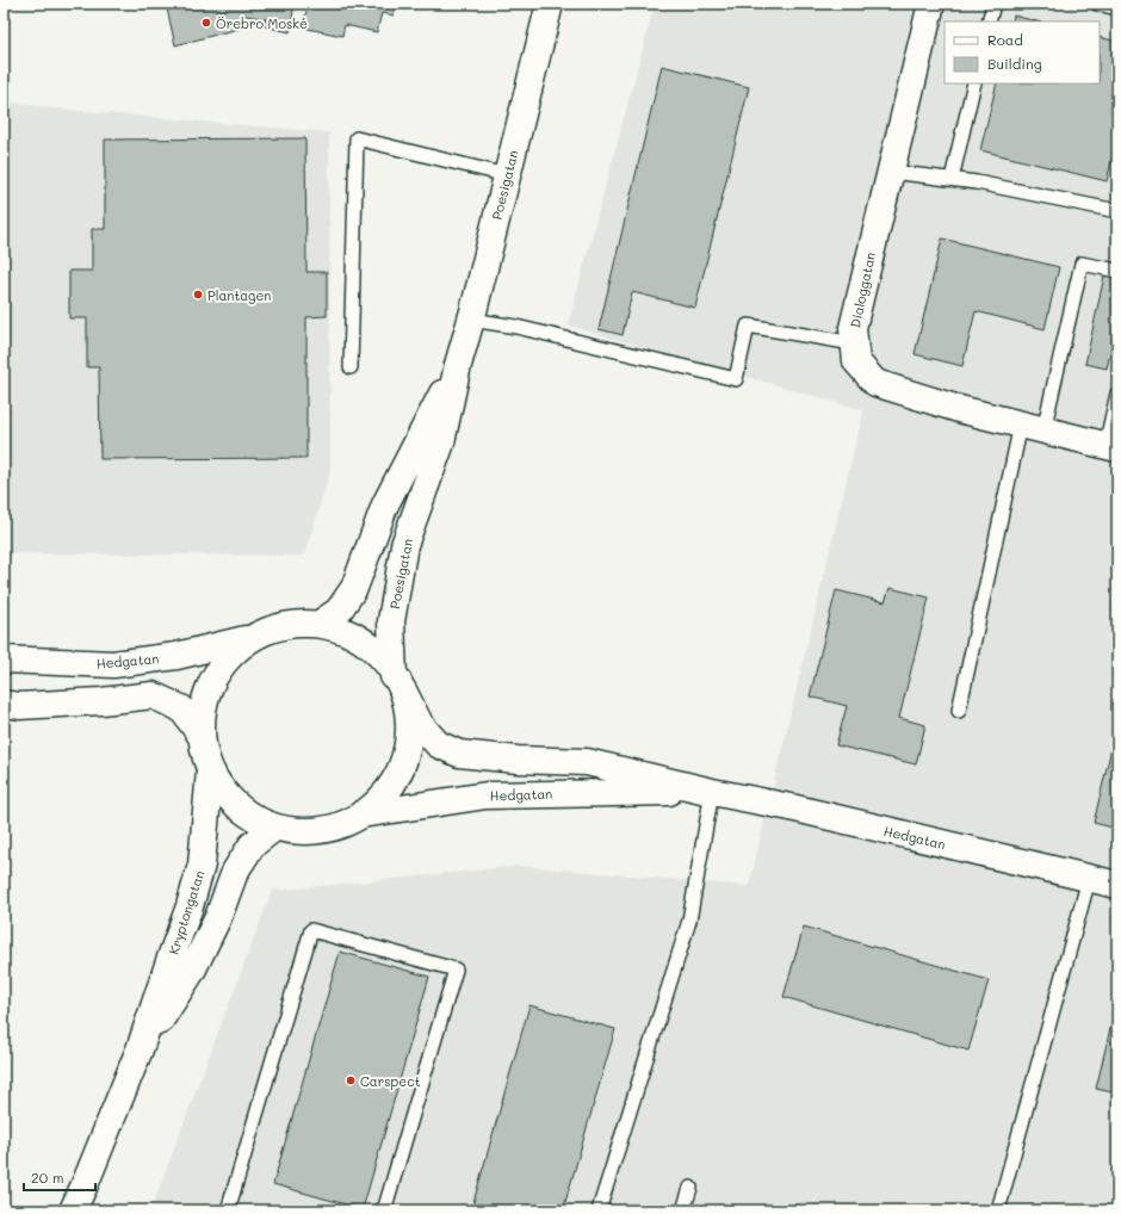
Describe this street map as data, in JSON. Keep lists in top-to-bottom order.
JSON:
{
  "streets": {
    "street": [
      "Poesigatan",
      "Dialoggatan",
      "Hedgatan",
      "Kryptongatan"
    ]
  },
  "crossings": [
    ["Poesigatan", "Hedgatan"]
  ],
  "places": ["Örebro Moské", "Plantagen", "Carspect"],
  "legend": ["Road", "Building"],
  "scale_bar": "20 m"
}
